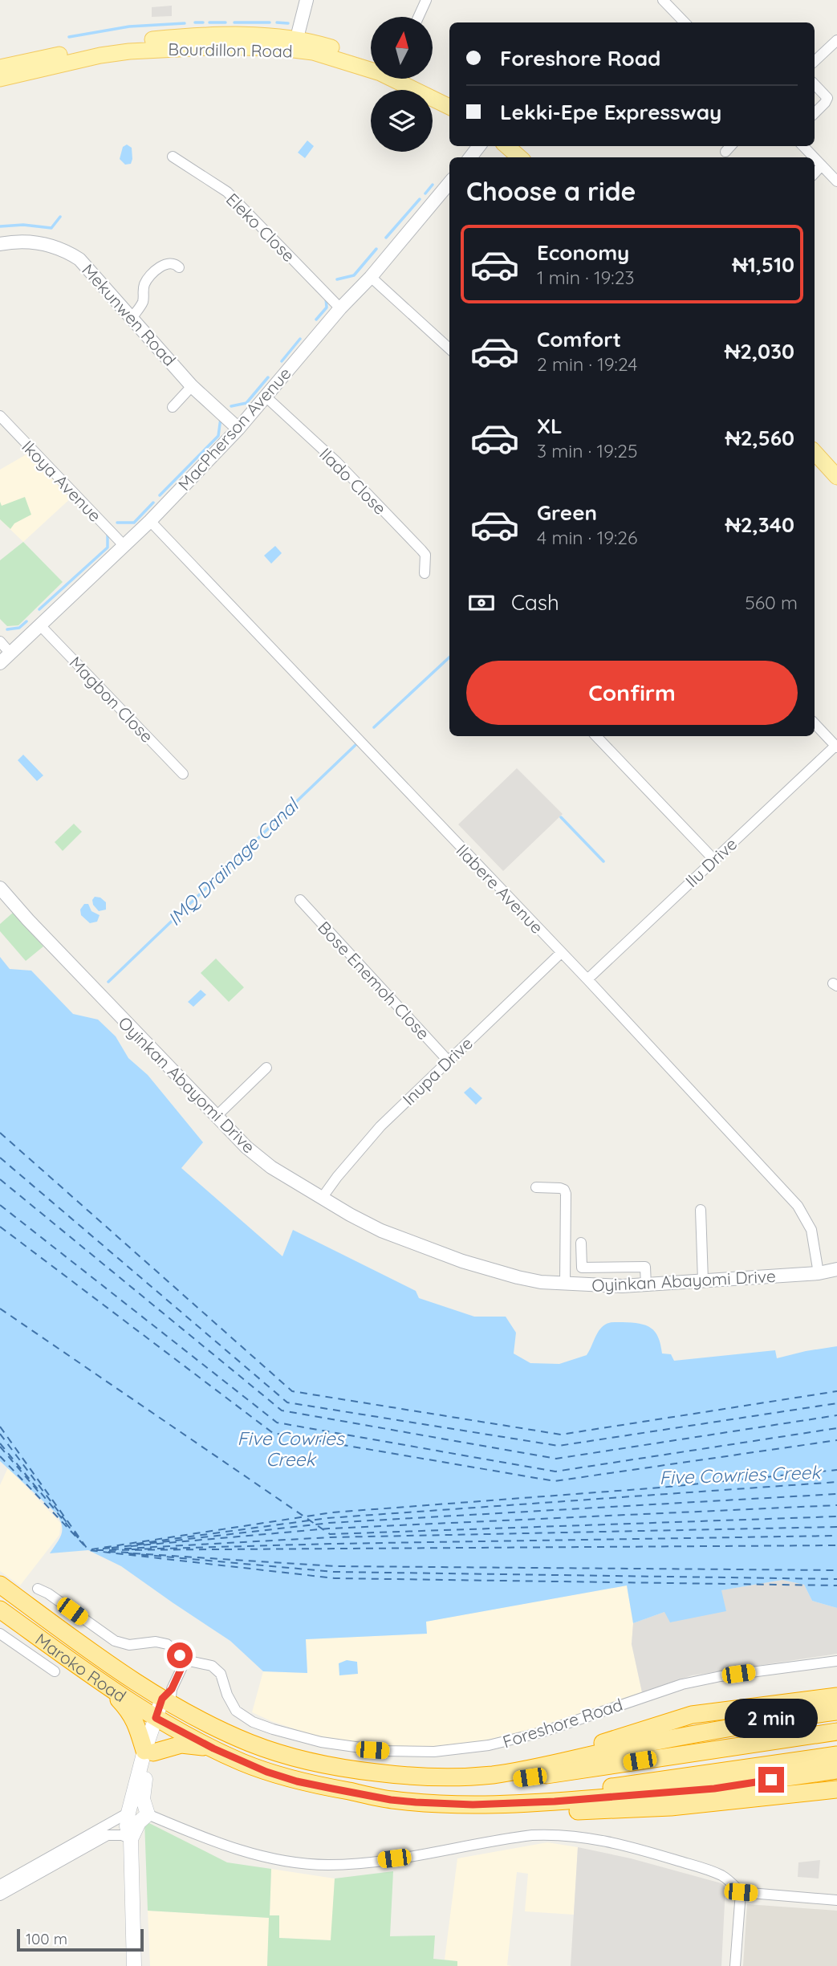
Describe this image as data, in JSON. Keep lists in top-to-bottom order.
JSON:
{
  "streets": {
    "highway": ["Maroko Road"],
    "main road": ["Bourdillon Road"],
    "street": [
      "Eleko Close",
      "Mekunwen Road",
      "MacPherson Avenue",
      "Ikoya Avenue",
      "Ilado Close",
      "Magbon Close",
      "Ilu Drive",
      "Ilabere Avenue",
      "Bose Enemoh Close",
      "Inupa Drive",
      "Oyinkan Abayomi Drive",
      "Foreshore Road"
    ]
  },
  "crossings": [
    ["Eleko Close", "MacPherson Avenue"],
    ["Mekunwen Road", "MacPherson Avenue"],
    ["MacPherson Avenue", "Ikoya Avenue"],
    ["MacPherson Avenue", "Ilado Close"],
    ["MacPherson Avenue", "Magbon Close"],
    ["MacPherson Avenue", "Ilabere Avenue"],
    ["Ilu Drive", "Ilabere Avenue"],
    ["Ilabere Avenue", "Inupa Drive"],
    ["Ilabere Avenue", "Oyinkan Abayomi Drive"],
    ["Bose Enemoh Close", "Inupa Drive"],
    ["Inupa Drive", "Oyinkan Abayomi Drive"]
  ],
  "water": ["IMQ Drainage Canal", "Five Cowries Creek"],
  "scale_bar": "100 m",
  "north": "top",
  "page": {
    "banner": ["Foreshore Road", "Lekki-Epe Expressway"],
    "heading": "Choose a ride",
    "list": [
      {
        "name": "Economy",
        "note": "1 min · 19:23",
        "value": "₦1,510"
      },
      {
        "name": "Comfort",
        "note": "2 min · 19:24",
        "value": "₦2,030"
      },
      {
        "name": "XL",
        "note": "3 min · 19:25",
        "value": "₦2,560"
      },
      {
        "name": "Green",
        "note": "4 min · 19:26",
        "value": "₦2,340"
      }
    ],
    "pay": ["Cash", "560 m"],
    "buttons": "Confirm",
    "bubble": "2 min",
    "scale": "100 m"
  }
}
